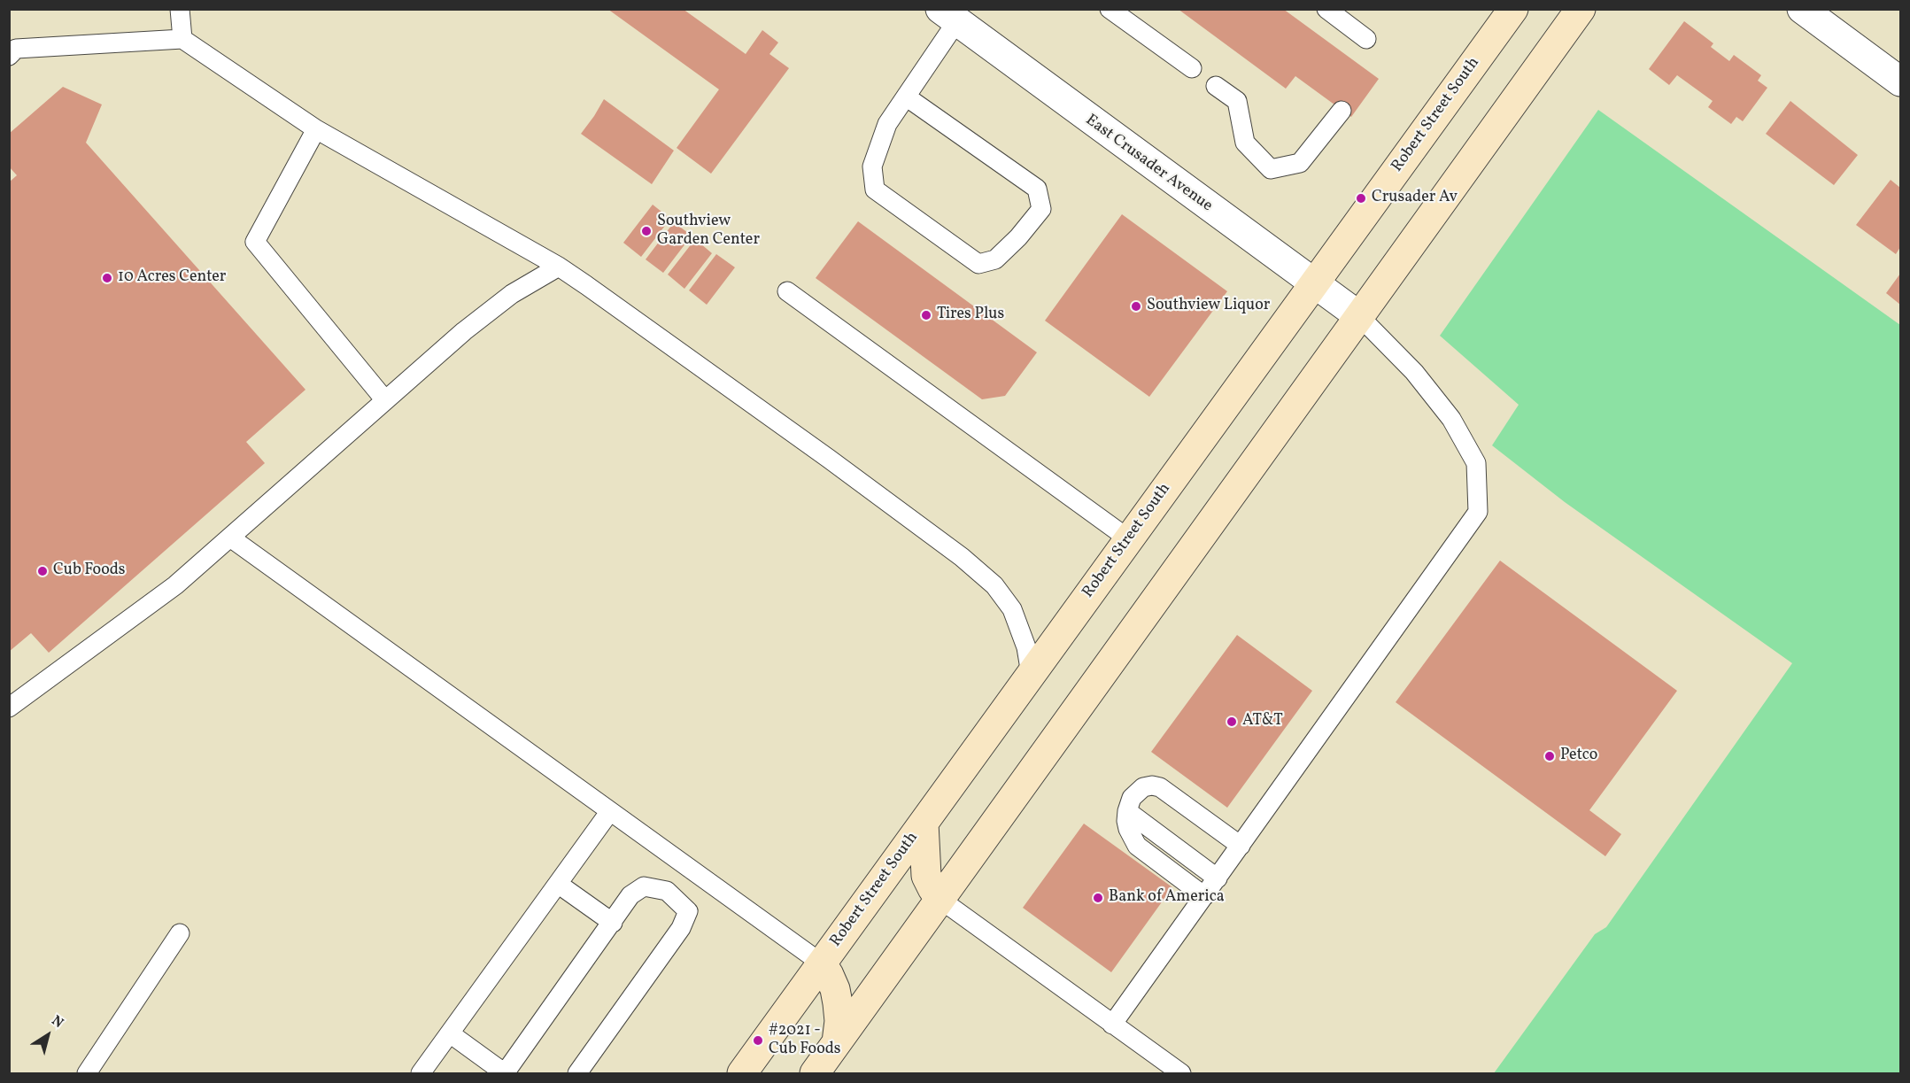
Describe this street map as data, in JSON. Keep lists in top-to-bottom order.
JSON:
{
  "streets": {
    "main road": ["Robert Street South"],
    "street": ["East Crusader Avenue"]
  },
  "crossings": [
    ["Robert Street South", "East Crusader Avenue"]
  ],
  "places": [
    "Crusader Av",
    "Southview Garden Center",
    "10 Acres Center",
    "Southview Liquor",
    "Tires Plus",
    "Cub Foods",
    "AT&T",
    "Petco",
    "Bank of America",
    "#2021 - Cub Foods"
  ],
  "north": "top right"
}
